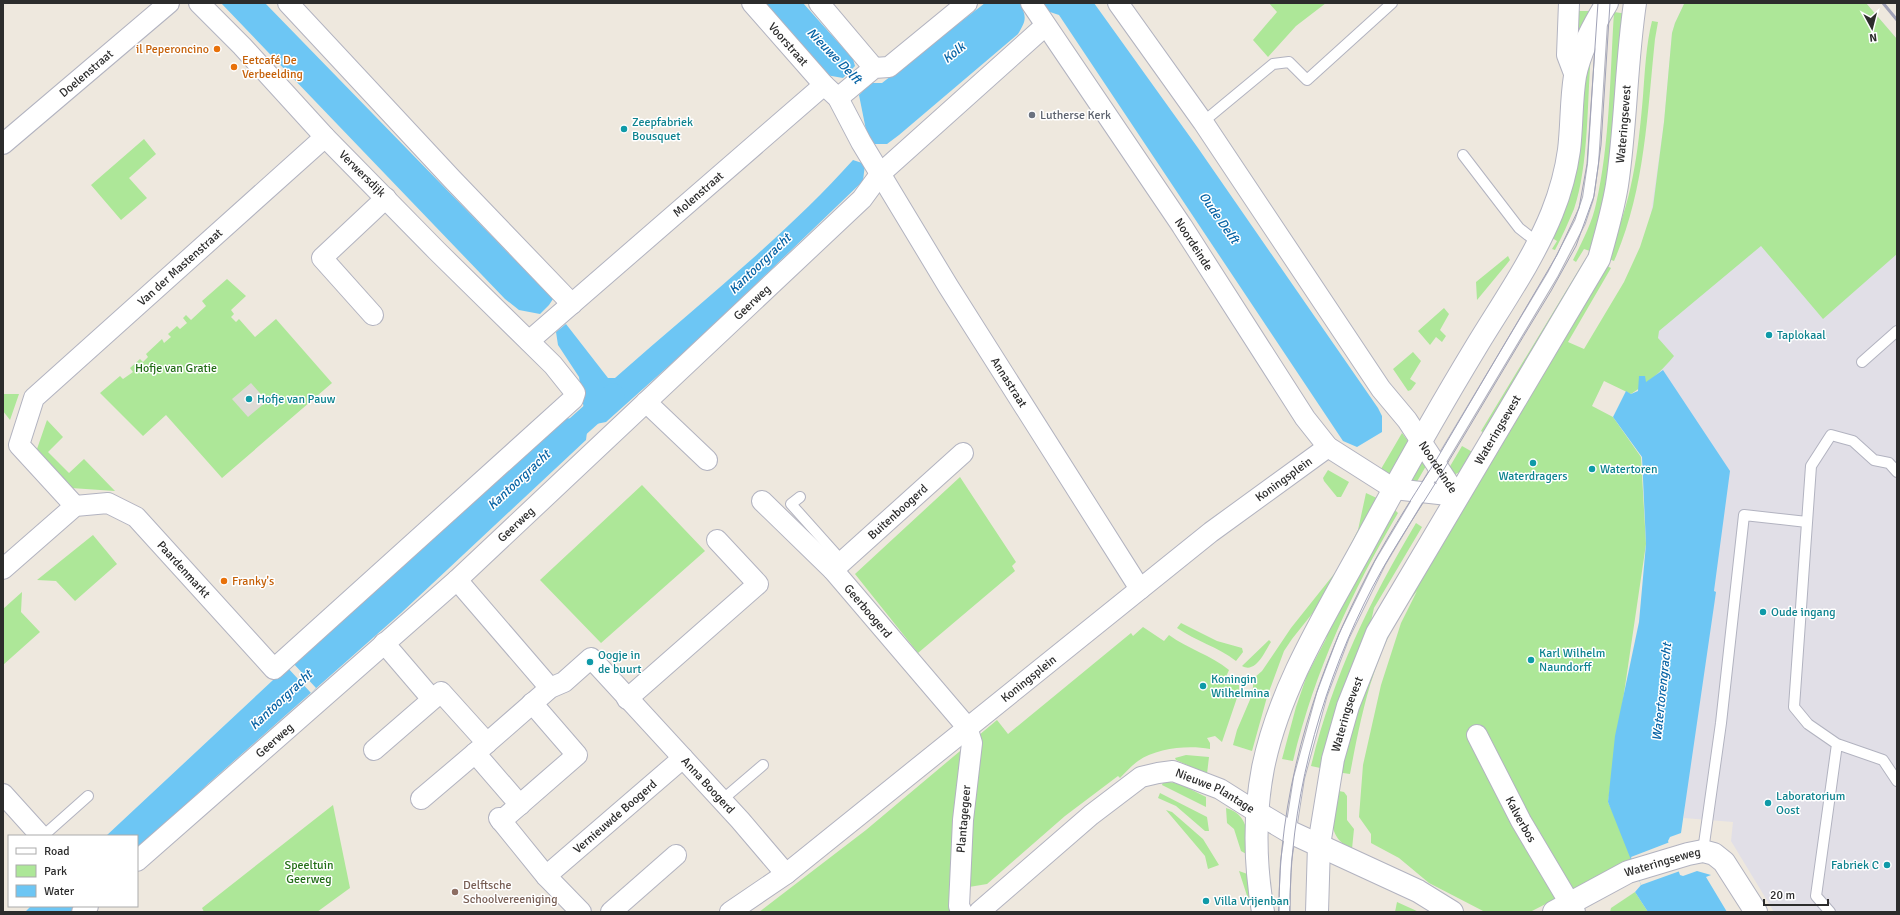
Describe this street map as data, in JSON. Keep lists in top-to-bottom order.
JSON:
{
  "streets": {
    "main road": ["Wateringsevest", "Nieuwe Plantage", "Wateringseweg"],
    "street": [
      "Voorstraat",
      "Doelenstraat",
      "Verwersdijk",
      "Molenstraat",
      "Noordeinde",
      "Van der Mastenstraat",
      "Geerweg",
      "Annastraat",
      "Koningsplein",
      "Buitenboogerd",
      "Paardenmarkt",
      "Geerboogerd",
      "Anna Boogerd",
      "Vernieuwde Boogerd",
      "Plantagegeer",
      "Kalverbos"
    ]
  },
  "crossings": [
    ["Voorstraat", "Molenstraat"],
    ["Wateringsevest", "Noordeinde"],
    ["Wateringsevest", "Nieuwe Plantage"],
    ["Verwersdijk", "Van der Mastenstraat"],
    ["Verwersdijk", "Paardenmarkt"],
    ["Noordeinde", "Koningsplein"],
    ["Van der Mastenstraat", "Paardenmarkt"],
    ["Geerweg", "Annastraat"],
    ["Annastraat", "Koningsplein"],
    ["Koningsplein", "Geerboogerd"],
    ["Koningsplein", "Anna Boogerd"],
    ["Koningsplein", "Plantagegeer"],
    ["Buitenboogerd", "Geerboogerd"],
    ["Geerboogerd", "Plantagegeer"],
    ["Anna Boogerd", "Vernieuwde Boogerd"],
    ["Kalverbos", "Wateringseweg"]
  ],
  "water": [
    "Kolk",
    "Nieuwe Delft",
    "Oude Delft",
    "Kantoorgracht",
    "Watertorengracht"
  ],
  "parks": ["Hofje van Gratie", "Speeltuin Geerweg"],
  "places": [
    "il Peperoncino",
    "Eetcafé De Verbeelding",
    "Lutherse Kerk",
    "Zeepfabriek Bousquet",
    "Taplokaal",
    "Hofje van Pauw",
    "Waterdragers",
    "Watertoren",
    "Franky's",
    "Oude ingang",
    "Karl Wilhelm Naundorff",
    "Oogje in de buurt",
    "Koningin Wilhelmina",
    "Laboratorium Oost",
    "Fabriek C",
    "Delftsche Schoolvereeniging",
    "Villa Vrijenban"
  ],
  "legend": ["Road", "Park", "Water"],
  "scale_bar": "20 m",
  "north": "bottom"
}
